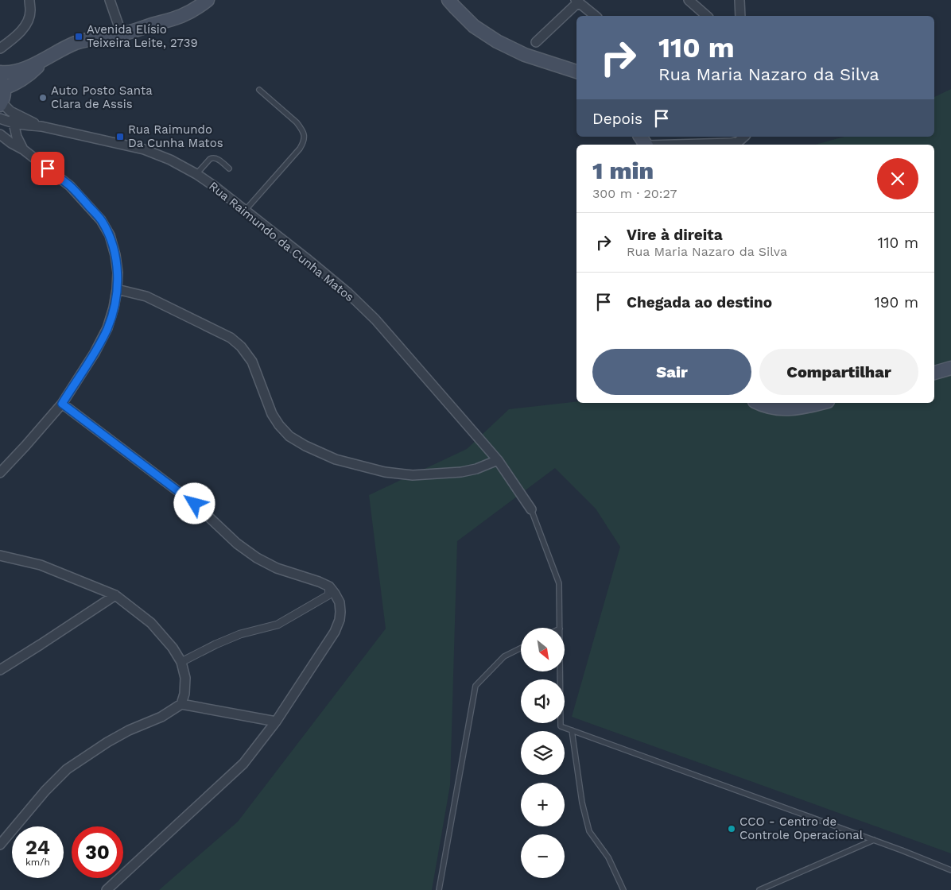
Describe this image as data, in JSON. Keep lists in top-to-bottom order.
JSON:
{
  "streets": {
    "street": ["Rua Raimundo da Cunha Matos"]
  },
  "places": {
    "transit": ["Avenida Elísio Teixeira Leite, 2739", "Rua Raimundo Da Cunha Matos"],
    "other": ["Auto Posto Santa Clara de Assis", "CCO - Centro de Controle Operacional"]
  },
  "north": "bottom right",
  "page": {
    "turn": ["110 m", "Rua Maria Nazaro da Silva"],
    "then": "Depois",
    "heading": ["1 min", "300 m · 20:27"],
    "list": [
      {
        "name": "Vire à direita",
        "note": "Rua Maria Nazaro da Silva",
        "value": "110 m"
      },
      {
        "name": "Chegada ao destino",
        "value": "190 m"
      }
    ],
    "buttons": ["Sair", "Compartilhar"],
    "map_buttons": ["+", "−"],
    "speed": "24 km/h",
    "limit": "30"
  }
}
